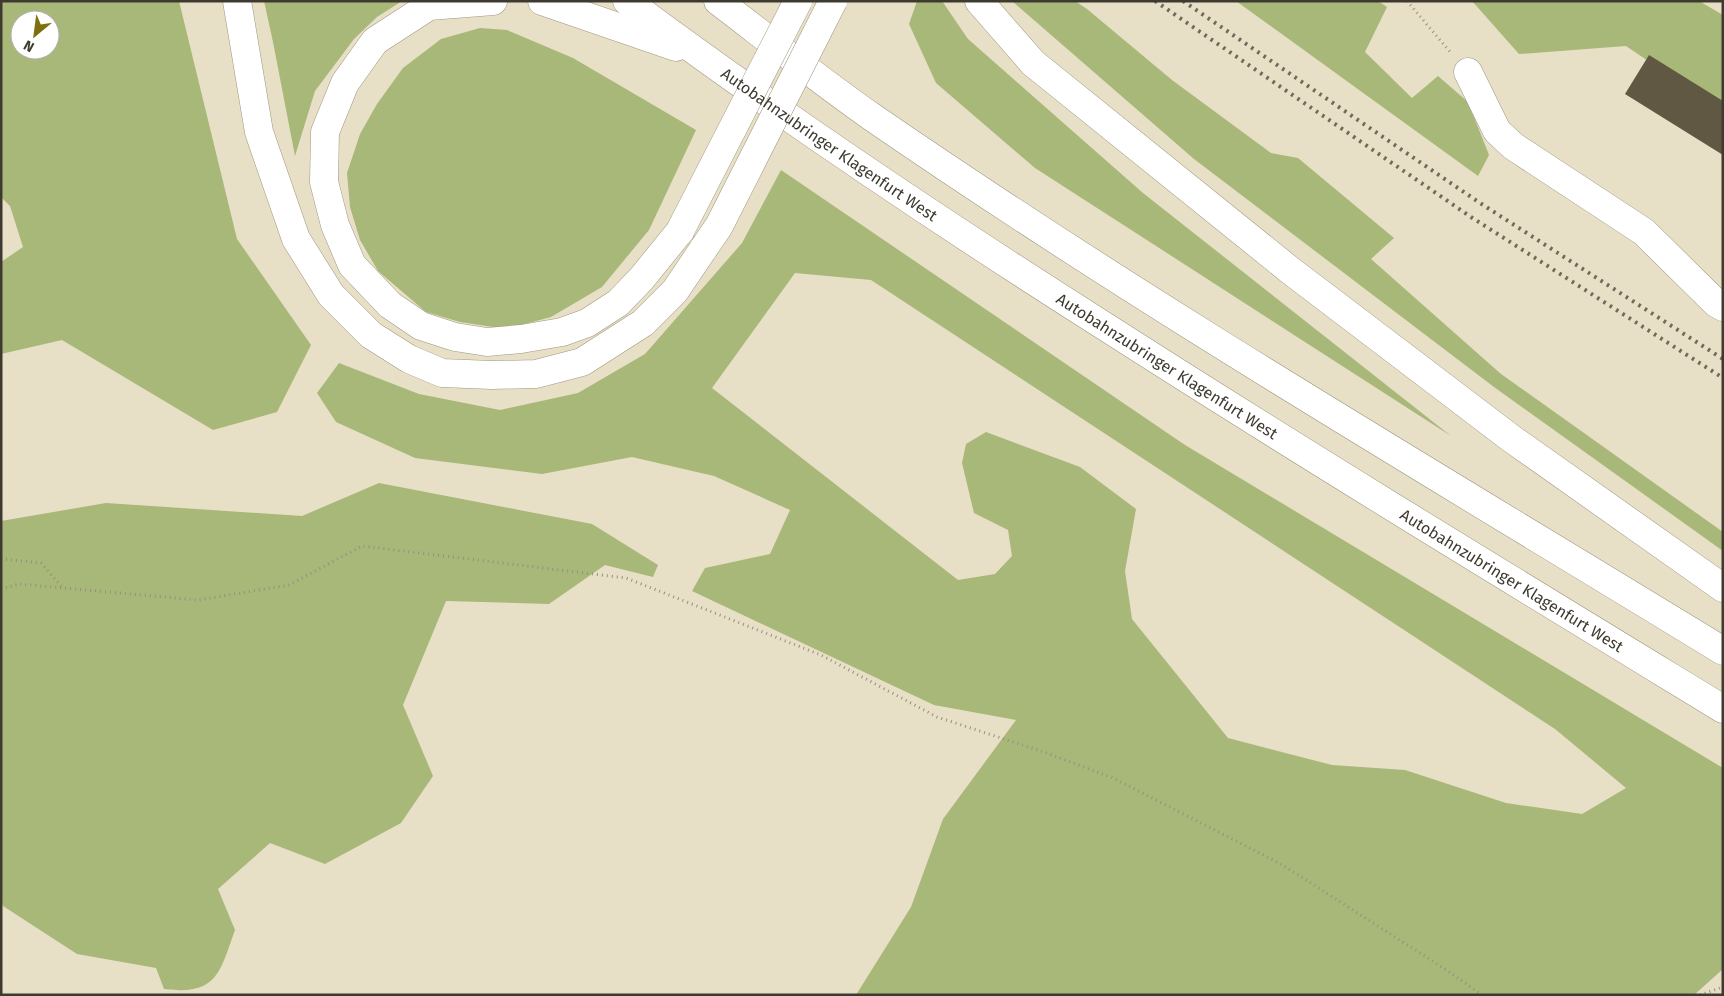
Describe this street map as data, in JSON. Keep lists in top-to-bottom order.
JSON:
{
  "streets": {
    "main road": ["Autobahnzubringer Klagenfurt West"]
  },
  "north": "bottom left"
}
